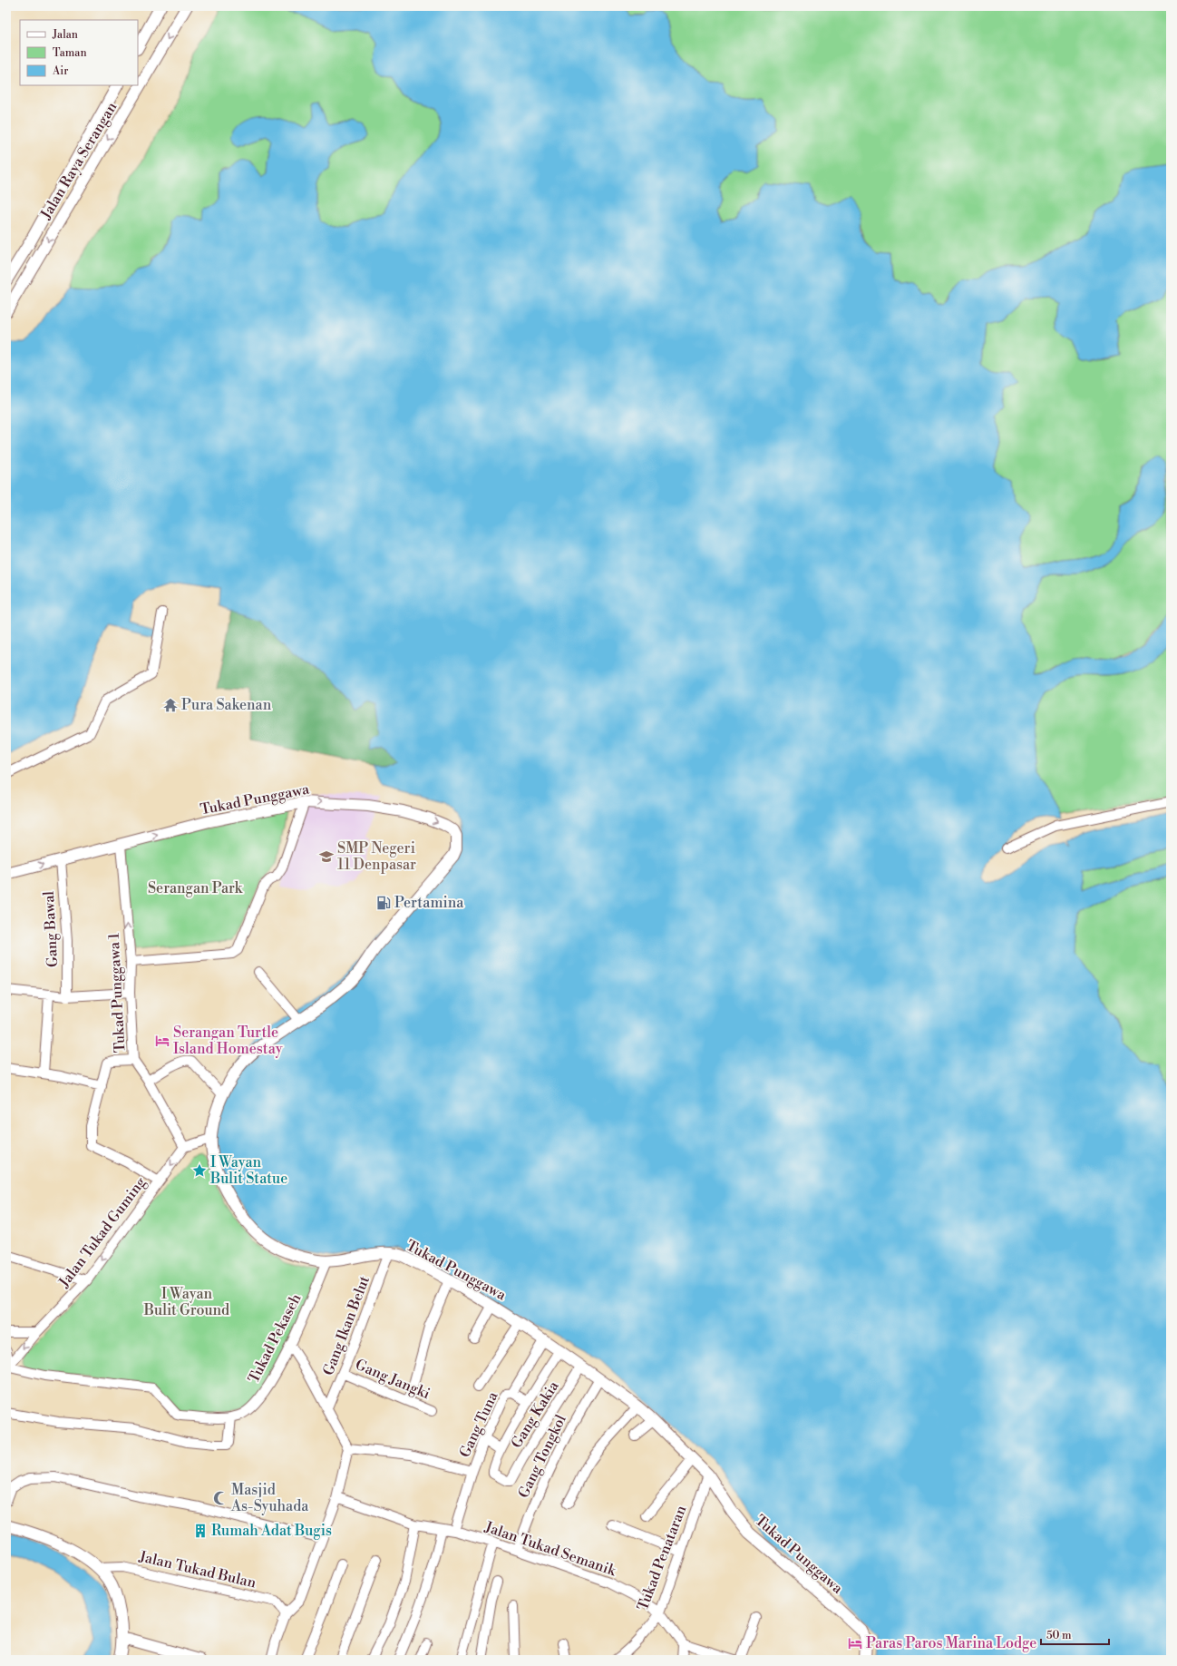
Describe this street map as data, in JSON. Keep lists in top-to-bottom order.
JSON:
{
  "streets": {
    "street": [
      "Jalan Raya Serangan",
      "Tukad Punggawa",
      "Gang Bawal",
      "Tukad Punggawa 1",
      "Jalan Tukad Guming",
      "Gang Ikan Belut",
      "Tukad Pekaseh",
      "Gang Jangki",
      "Gang Kakia",
      "Gang Tuna",
      "Gang Tongkol",
      "Jalan Tukad Semanik",
      "Tukad Penataran",
      "Jalan Tukad Bulan"
    ]
  },
  "crossings": [
    ["Tukad Punggawa", "Gang Bawal"],
    ["Tukad Punggawa", "Tukad Punggawa 1"],
    ["Tukad Punggawa", "Gang Ikan Belut"],
    ["Tukad Punggawa", "Tukad Pekaseh"],
    ["Tukad Punggawa", "Gang Kakia"],
    ["Tukad Punggawa", "Gang Tuna"],
    ["Tukad Punggawa", "Gang Tongkol"],
    ["Tukad Punggawa", "Tukad Penataran"],
    ["Tukad Punggawa 1", "Jalan Tukad Guming"],
    ["Jalan Tukad Guming", "Tukad Pekaseh"],
    ["Gang Ikan Belut", "Gang Jangki"],
    ["Gang Tuna", "Jalan Tukad Semanik"],
    ["Gang Tongkol", "Jalan Tukad Semanik"],
    ["Jalan Tukad Semanik", "Tukad Penataran"]
  ],
  "one_way": ["Tukad Punggawa 1", "Jalan Tukad Guming"],
  "parks": ["Serangan Park", "I Wayan Bulit Ground"],
  "places": {
    "temple": ["Pura Sakenan"],
    "school or university": ["SMP Negeri 11 Denpasar"],
    "fuel station": ["Pertamina"],
    "hotel": ["Serangan Turtle Island Homestay", "Paras Paros Marina Lodge"],
    "place": ["I Wayan Bulit Statue"],
    "mosque": ["Masjid As-Syuhada"],
    "building": ["Rumah Adat Bugis"]
  },
  "legend": ["Jalan", "Taman", "Air"],
  "scale_bar": "50 m"
}
